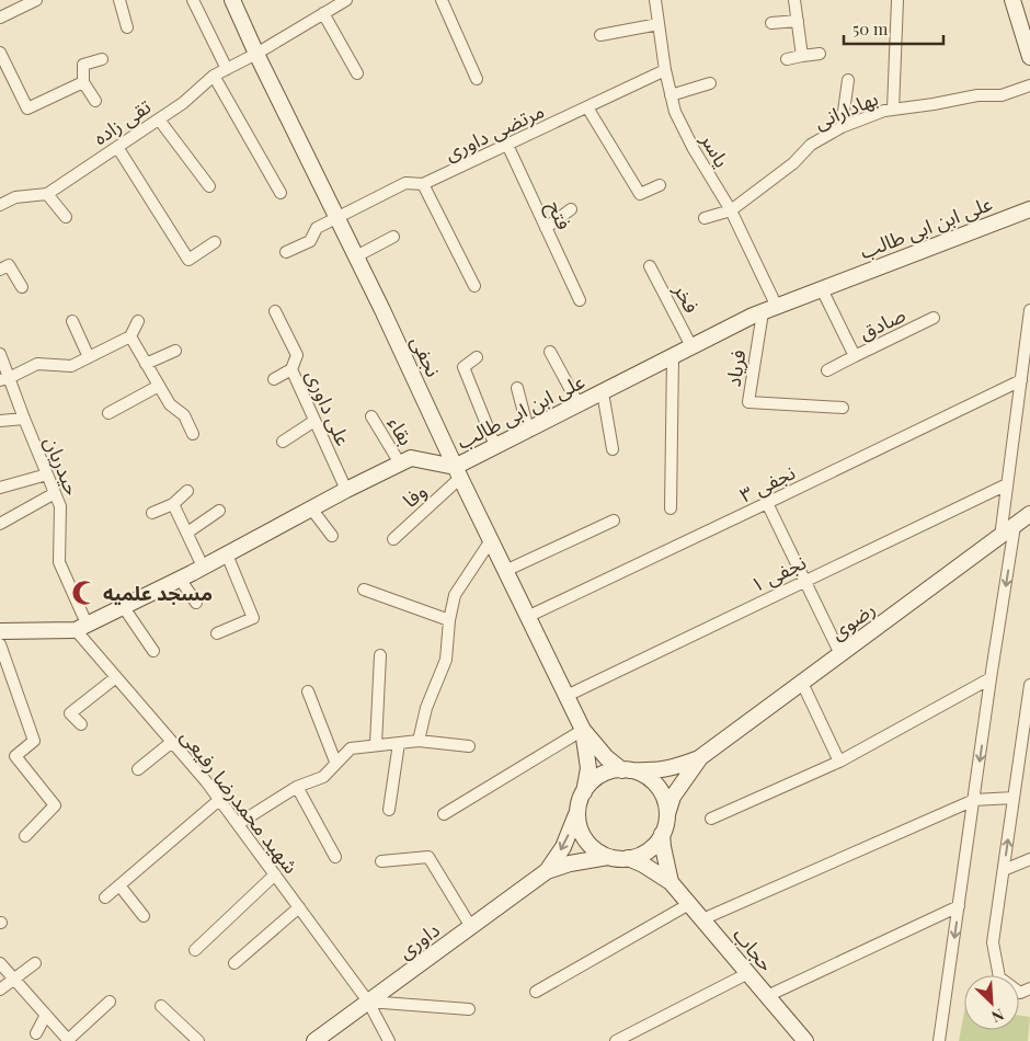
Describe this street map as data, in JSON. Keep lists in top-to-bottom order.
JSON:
{
  "streets": {
    "street": [
      "بهادارانی",
      "تقی زاده",
      "مرتضی داوری",
      "یاسر",
      "فتح",
      "علی ابن ابی طالب",
      "فخر",
      "صادق",
      "نجفی",
      "فریاد",
      "علی داوری",
      "بقاء",
      "حیدریان",
      "نجفی ۳",
      "وفا",
      "نجفی ۱",
      "رضوی",
      "شهید محمدرضا رفیعی",
      "داوری",
      "حجاب"
    ]
  },
  "crossings": [
    ["بهادارانی", "یاسر"],
    ["تقی زاده", "نجفی"],
    ["مرتضی داوری", "یاسر"],
    ["مرتضی داوری", "فتح"],
    ["مرتضی داوری", "نجفی"],
    ["یاسر", "علی ابن ابی طالب"],
    ["یاسر", "فریاد"],
    ["علی ابن ابی طالب", "فخر"],
    ["علی ابن ابی طالب", "صادق"],
    ["علی ابن ابی طالب", "نجفی"],
    ["علی ابن ابی طالب", "فریاد"],
    ["علی ابن ابی طالب", "علی داوری"],
    ["علی ابن ابی طالب", "بقاء"],
    ["علی ابن ابی طالب", "حیدریان"],
    ["علی ابن ابی طالب", "وفا"],
    ["علی ابن ابی طالب", "شهید محمدرضا رفیعی"],
    ["نجفی", "نجفی ۳"],
    ["نجفی", "وفا"],
    ["نجفی", "نجفی ۱"],
    ["حیدریان", "شهید محمدرضا رفیعی"],
    ["شهید محمدرضا رفیعی", "داوری"]
  ],
  "places": {
    "mosque": ["مسجد علمیه"]
  },
  "scale_bar": "50 m",
  "north": "bottom right"
}
